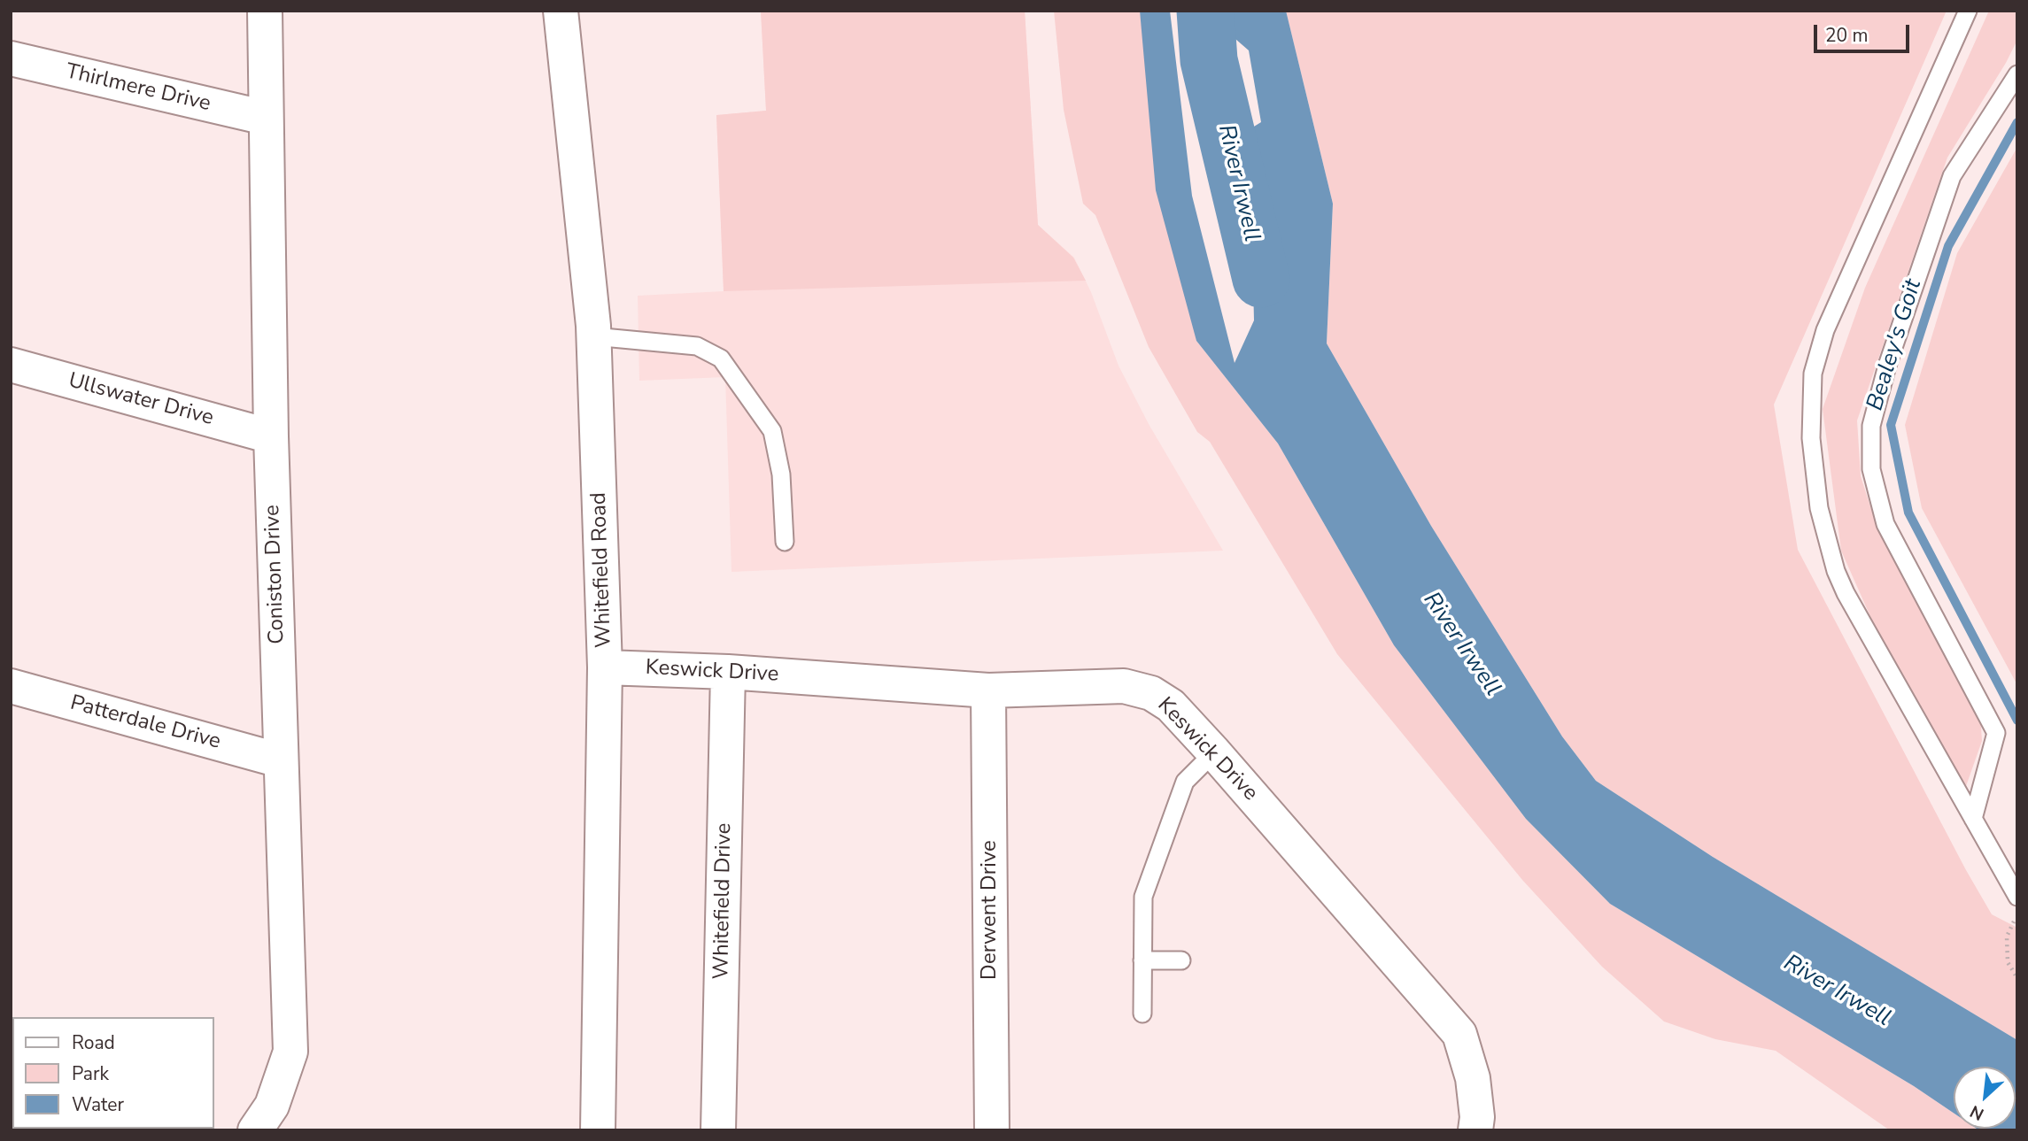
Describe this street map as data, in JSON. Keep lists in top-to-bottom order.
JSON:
{
  "streets": {
    "street": [
      "Thirlmere Drive",
      "Ullswater Drive",
      "Whitefield Road",
      "Coniston Drive",
      "Keswick Drive",
      "Patterdale Drive",
      "Whitefield Drive",
      "Derwent Drive"
    ]
  },
  "crossings": [
    ["Thirlmere Drive", "Coniston Drive"],
    ["Ullswater Drive", "Coniston Drive"],
    ["Whitefield Road", "Keswick Drive"],
    ["Coniston Drive", "Patterdale Drive"],
    ["Keswick Drive", "Whitefield Drive"],
    ["Keswick Drive", "Derwent Drive"]
  ],
  "water": ["River Irwell", "Bealey's Goit"],
  "legend": ["Road", "Park", "Water"],
  "scale_bar": "20 m",
  "north": "bottom left"
}
